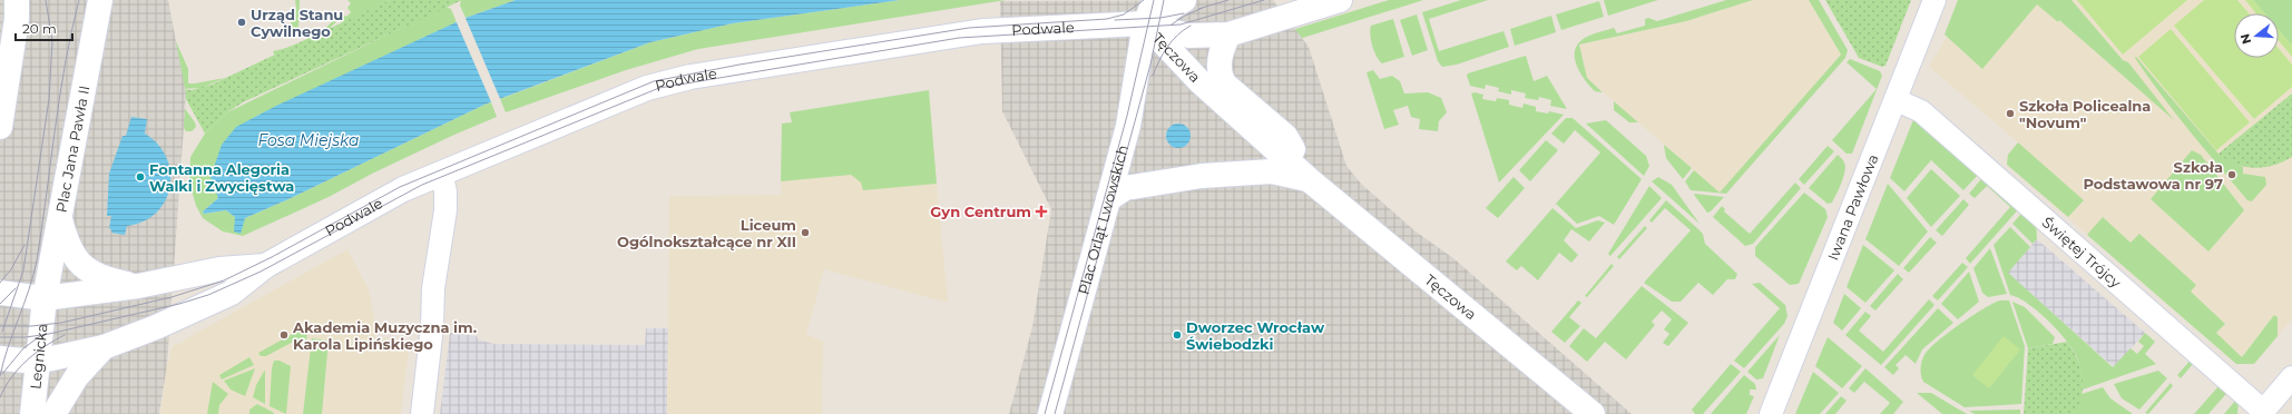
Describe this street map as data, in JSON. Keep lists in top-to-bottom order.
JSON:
{
  "streets": {
    "main road": [
      "Podwale",
      "Tęczowa",
      "Plac Jana Pawła II",
      "Plac Orląt Lwowskich",
      "Legnicka"
    ],
    "street": ["Iwana Pawłowa", "Świętej Trójcy"]
  },
  "crossings": [
    ["Podwale", "Tęczowa"],
    ["Podwale", "Plac Jana Pawła II"],
    ["Podwale", "Plac Orląt Lwowskich"],
    ["Podwale", "Legnicka"],
    ["Tęczowa", "Plac Orląt Lwowskich"],
    ["Plac Jana Pawła II", "Legnicka"],
    ["Iwana Pawłowa", "Świętej Trójcy"]
  ],
  "water": ["Fosa Miejska"],
  "places": {
    "other": [
      "Urząd Stanu Cywilnego",
      "Szkoła Policealna \"Novum\"",
      "Szkoła Podstawowa nr 97",
      "Fontanna Alegoria Walki i Zwycięstwa",
      "Liceum Ogólnokształcące nr XII",
      "Akademia Muzyczna im. Karola Lipińskiego",
      "Dworzec Wrocław Świebodzki"
    ],
    "health": ["Gyn Centrum"]
  },
  "scale_bar": "20 m",
  "north": "left"
}
